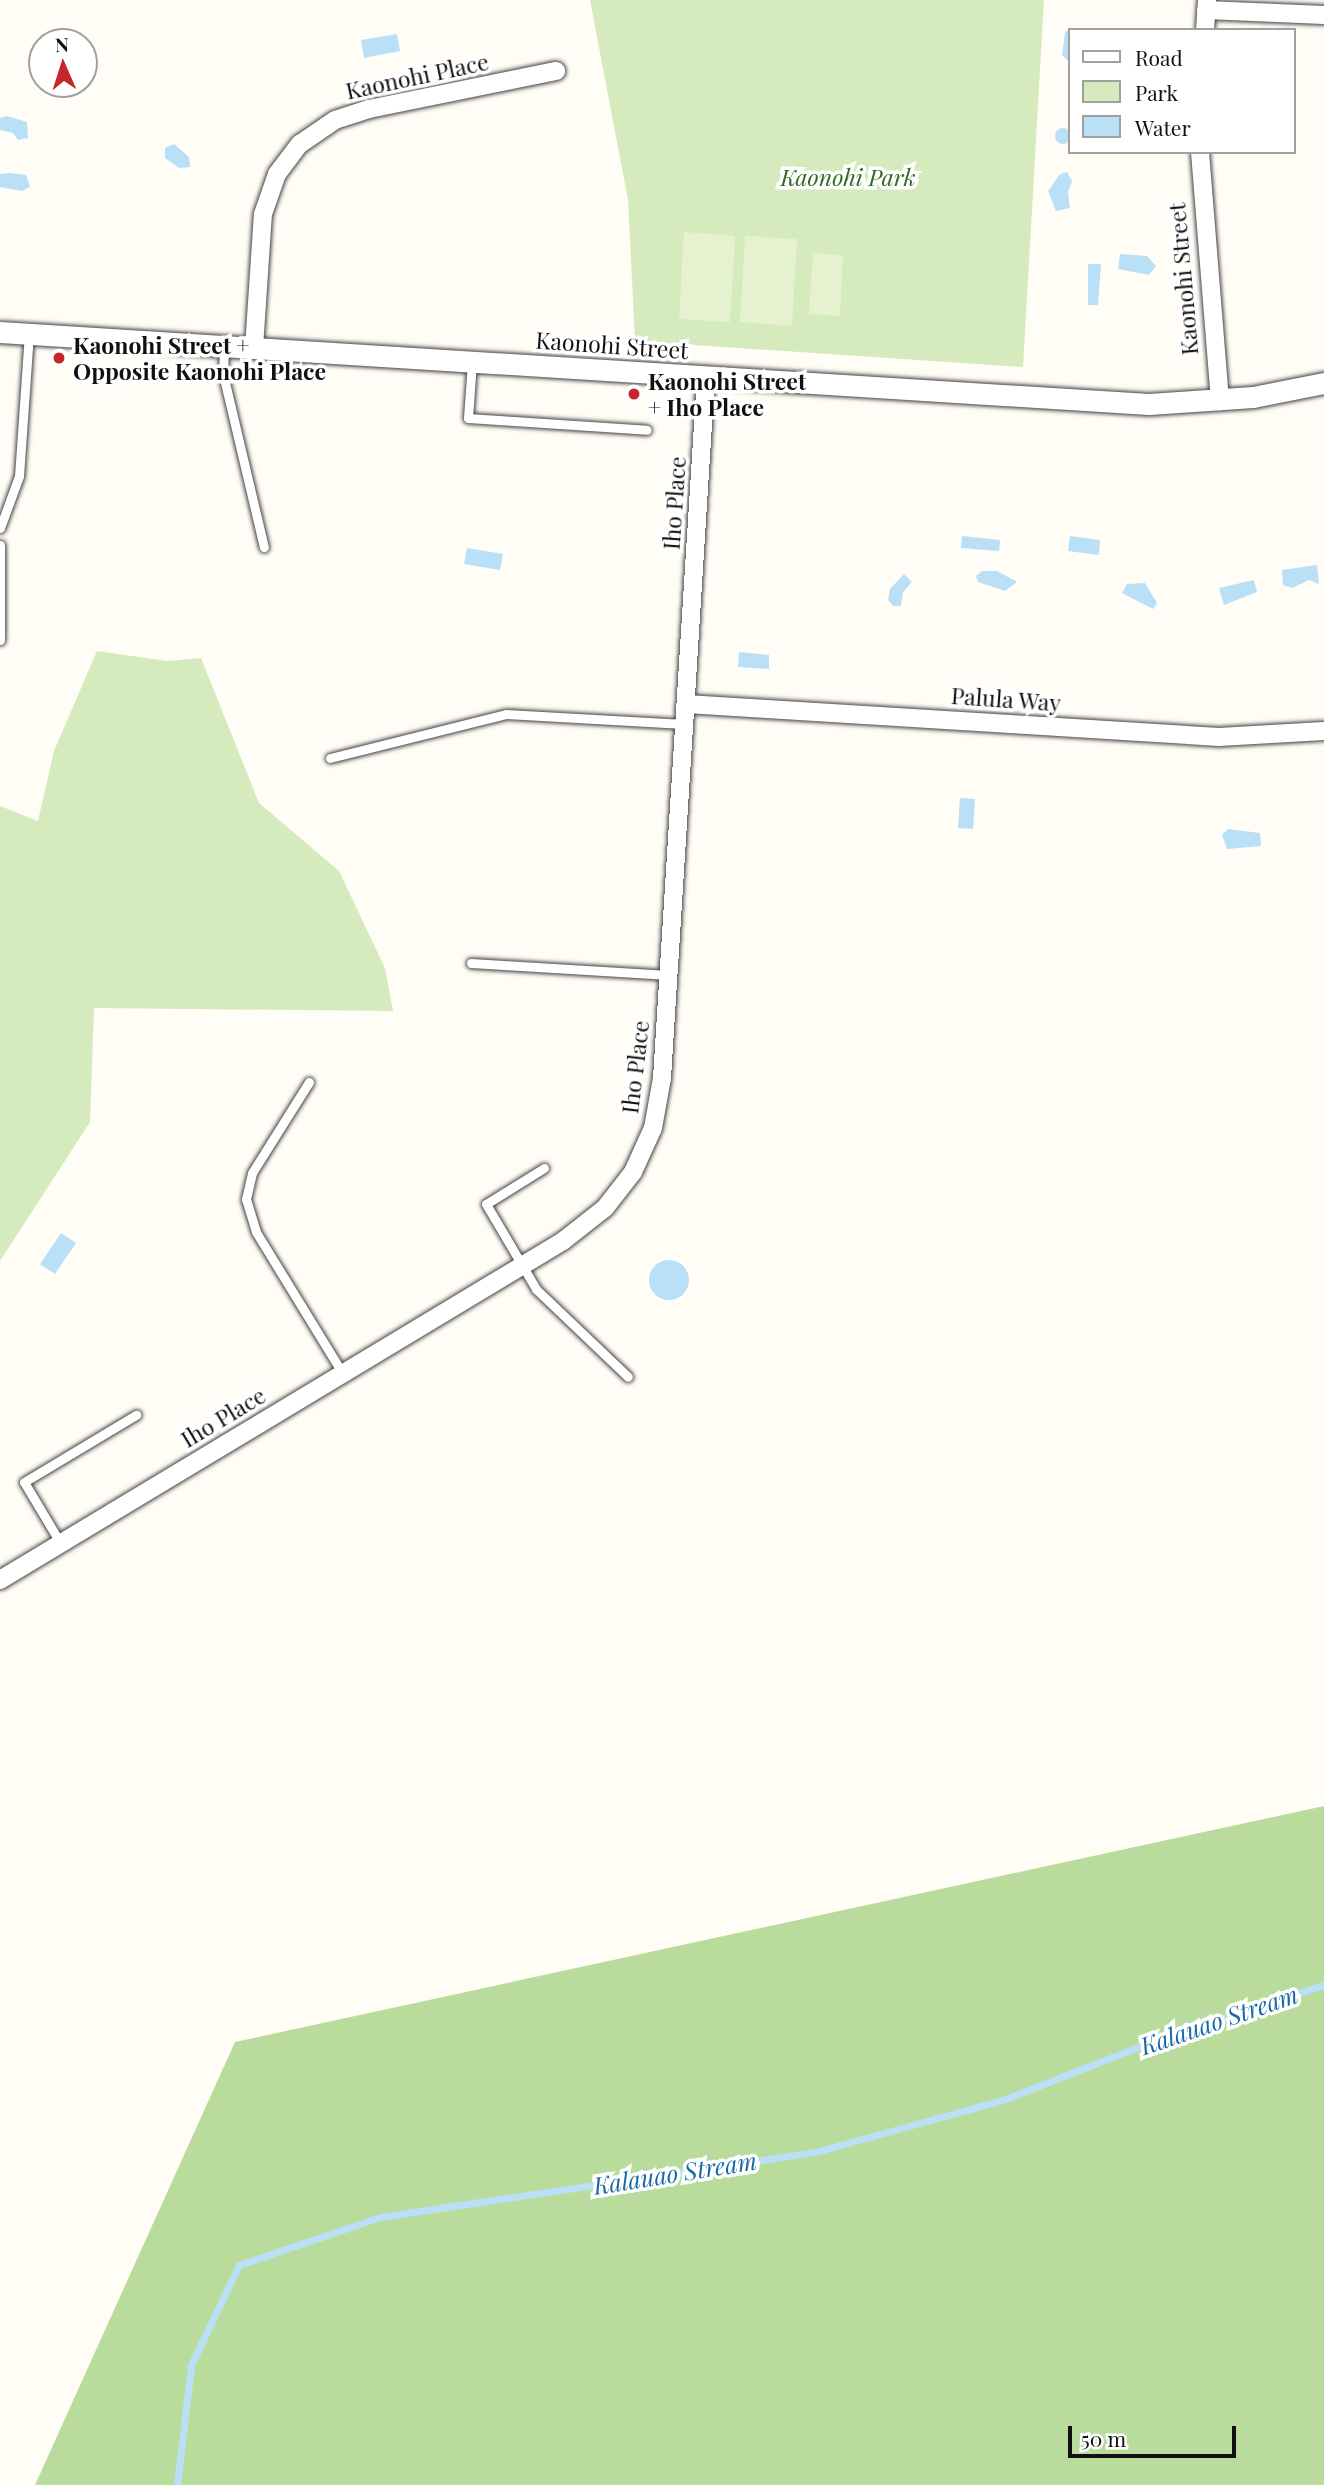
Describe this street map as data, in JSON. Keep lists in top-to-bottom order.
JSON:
{
  "streets": {
    "street": [
      "Kaonohi Place",
      "Kaonohi Street",
      "Iho Place",
      "Palula Way"
    ]
  },
  "crossings": [
    ["Kaonohi Place", "Kaonohi Street"],
    ["Kaonohi Street", "Iho Place"],
    ["Iho Place", "Palula Way"]
  ],
  "water": ["Kalauao Stream"],
  "parks": ["Kaonohi Park"],
  "places": ["Kaonohi Street + Opposite Kaonohi Place", "Kaonohi Street + Iho Place"],
  "legend": ["Road", "Park", "Water"],
  "scale_bar": "50 m",
  "north": "top"
}
